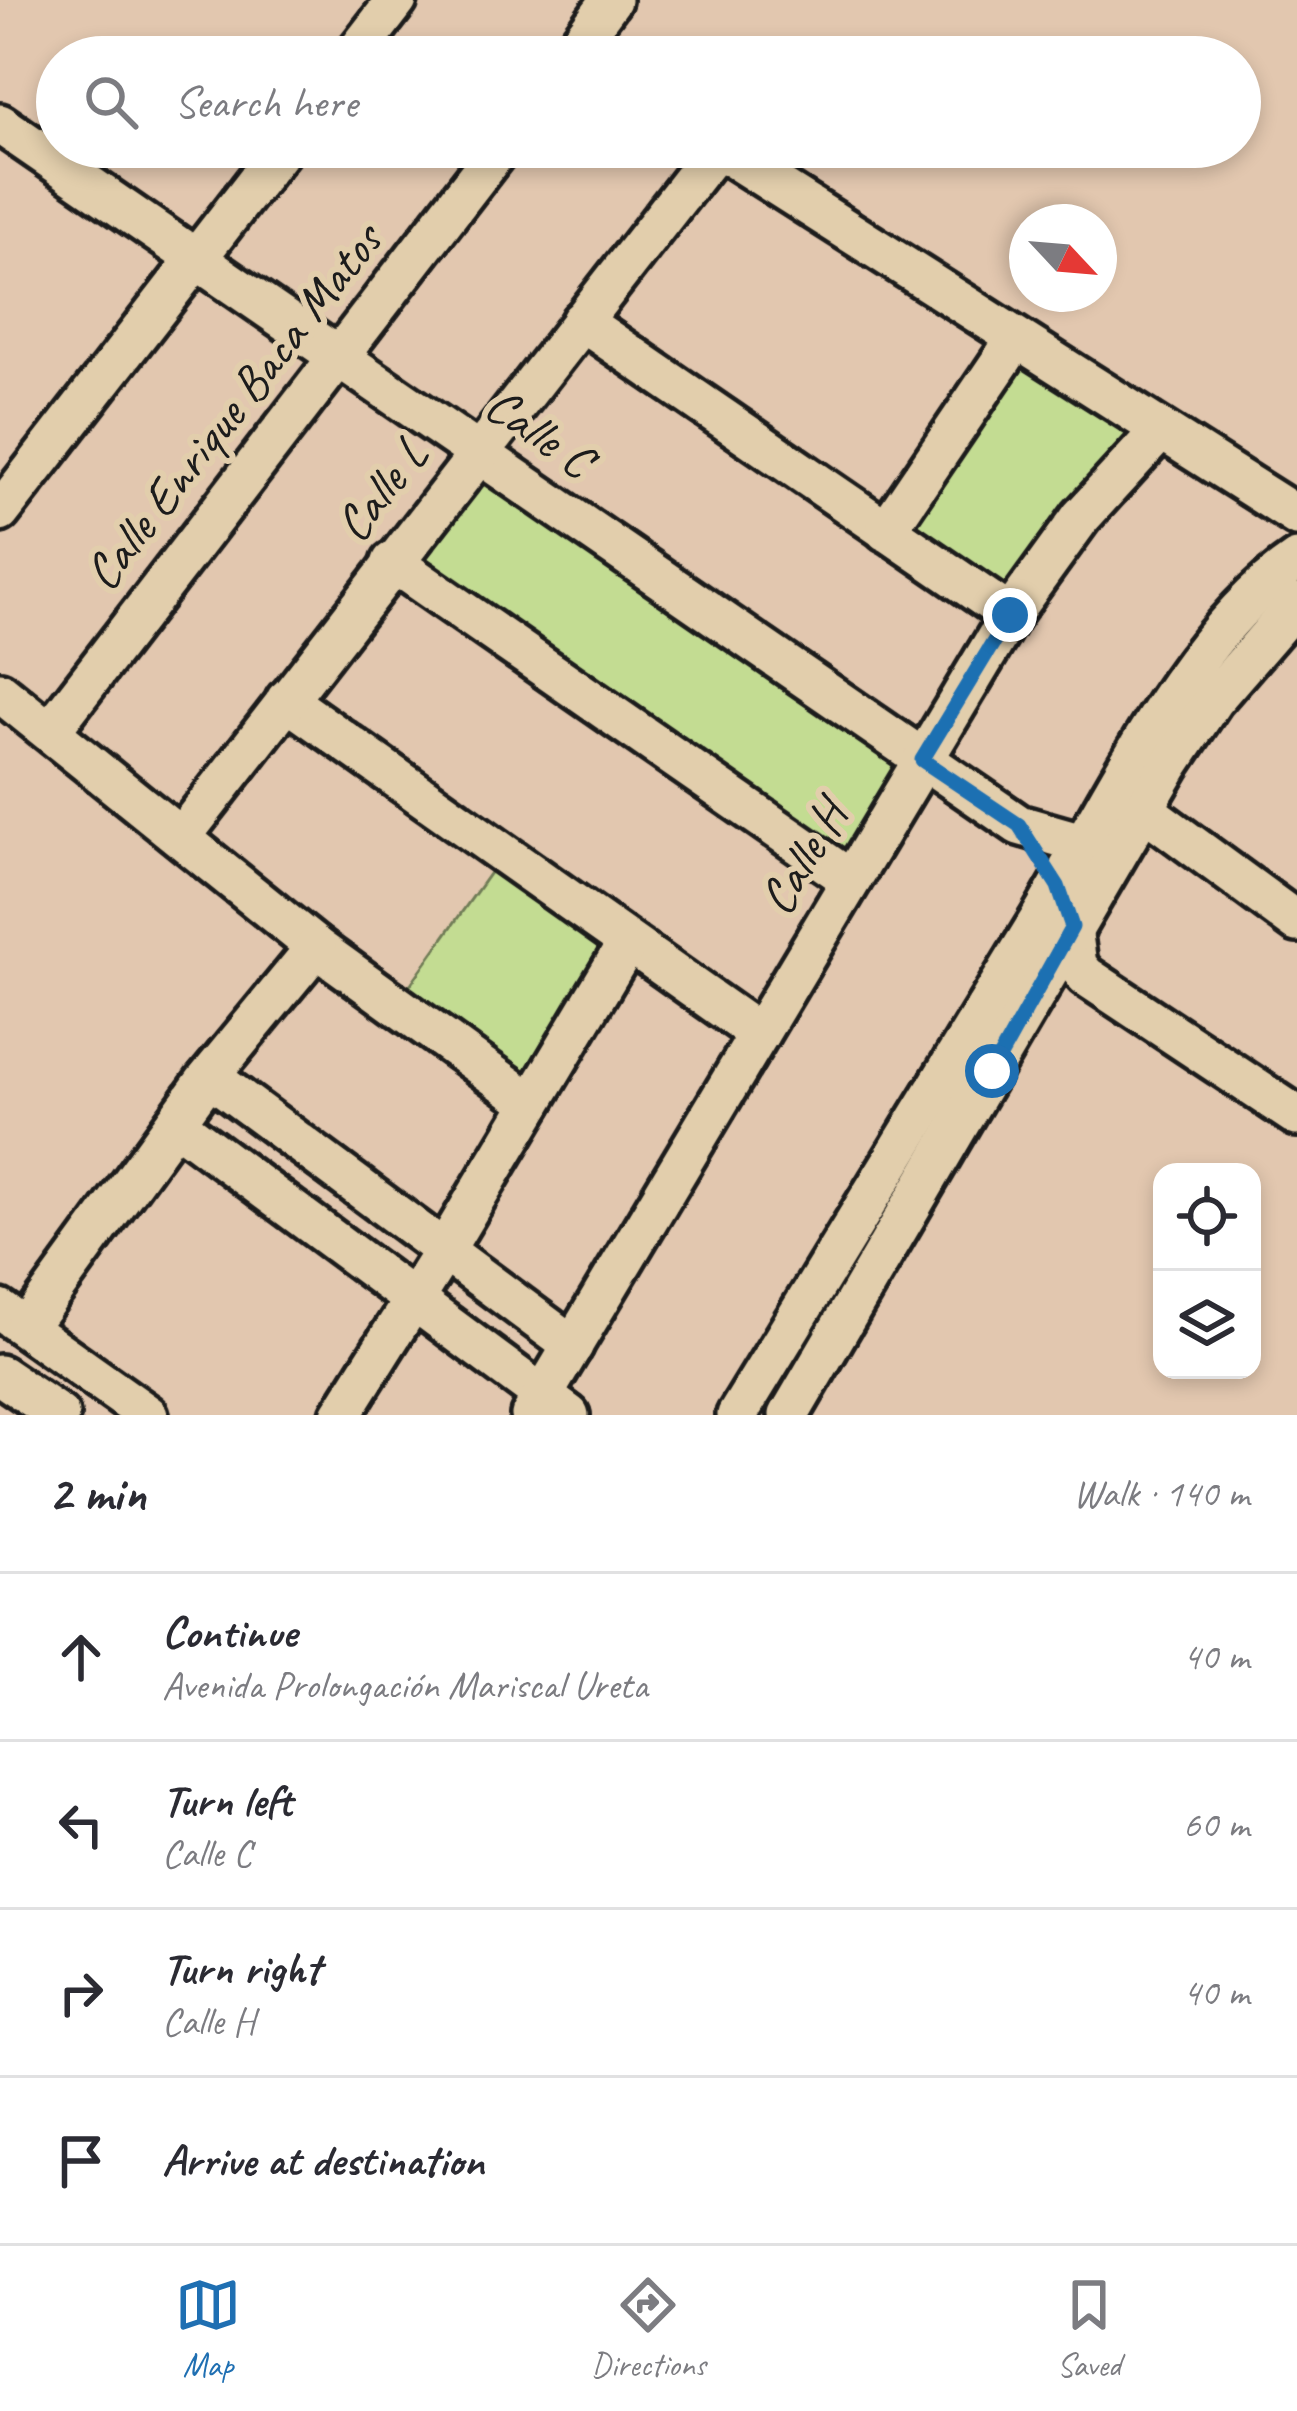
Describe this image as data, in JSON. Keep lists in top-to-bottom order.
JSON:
{
  "streets": {
    "street": [
      "Calle Enrique Baca Matos",
      "Calle C",
      "Calle L",
      "Calle H"
    ]
  },
  "crossings": [
    ["Calle Enrique Baca Matos", "Calle C"],
    ["Calle C", "Calle L"],
    ["Calle C", "Calle H"]
  ],
  "north": "bottom right",
  "page": {
    "search": "Search here",
    "heading": ["2 min", "Walk · 140 m"],
    "list": [
      ["Continue", "Avenida Prolongación Mariscal Ureta", "40 m"],
      ["Turn left", "Calle C", "60 m"],
      ["Turn right", "Calle H", "40 m"],
      "Arrive at destination"
    ],
    "nav": ["Map", "Directions", "Saved"]
  }
}
